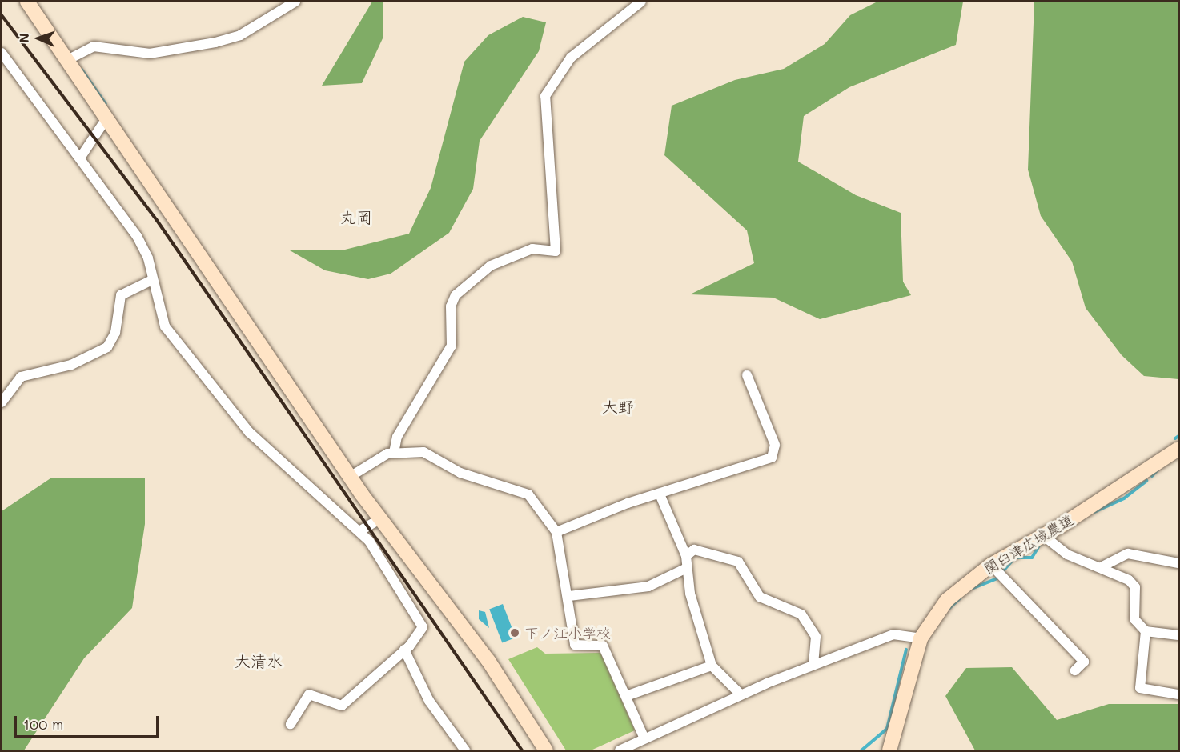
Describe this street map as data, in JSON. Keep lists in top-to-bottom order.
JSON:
{
  "streets": {
    "street": ["関臼津広域農道"]
  },
  "districts": ["丸岡", "大野", "大清水"],
  "places": ["下ノ江小学校"],
  "scale_bar": "100 m",
  "north": "left"
}
